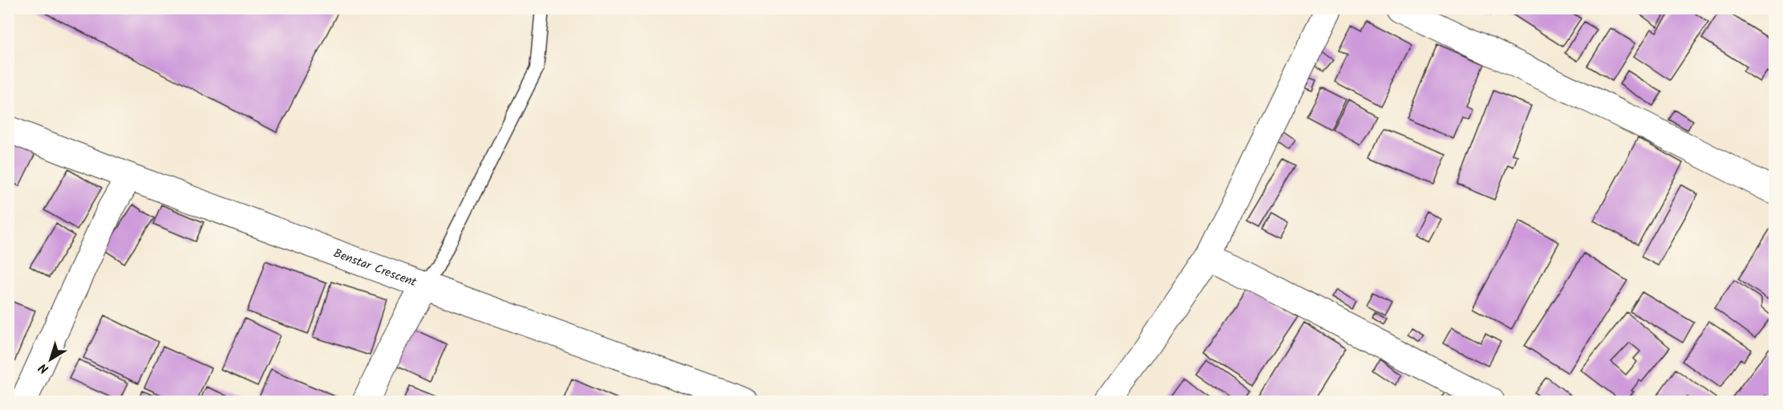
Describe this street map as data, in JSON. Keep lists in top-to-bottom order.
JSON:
{
  "streets": {
    "street": ["Benstar Crescent"]
  },
  "north": "bottom left"
}
